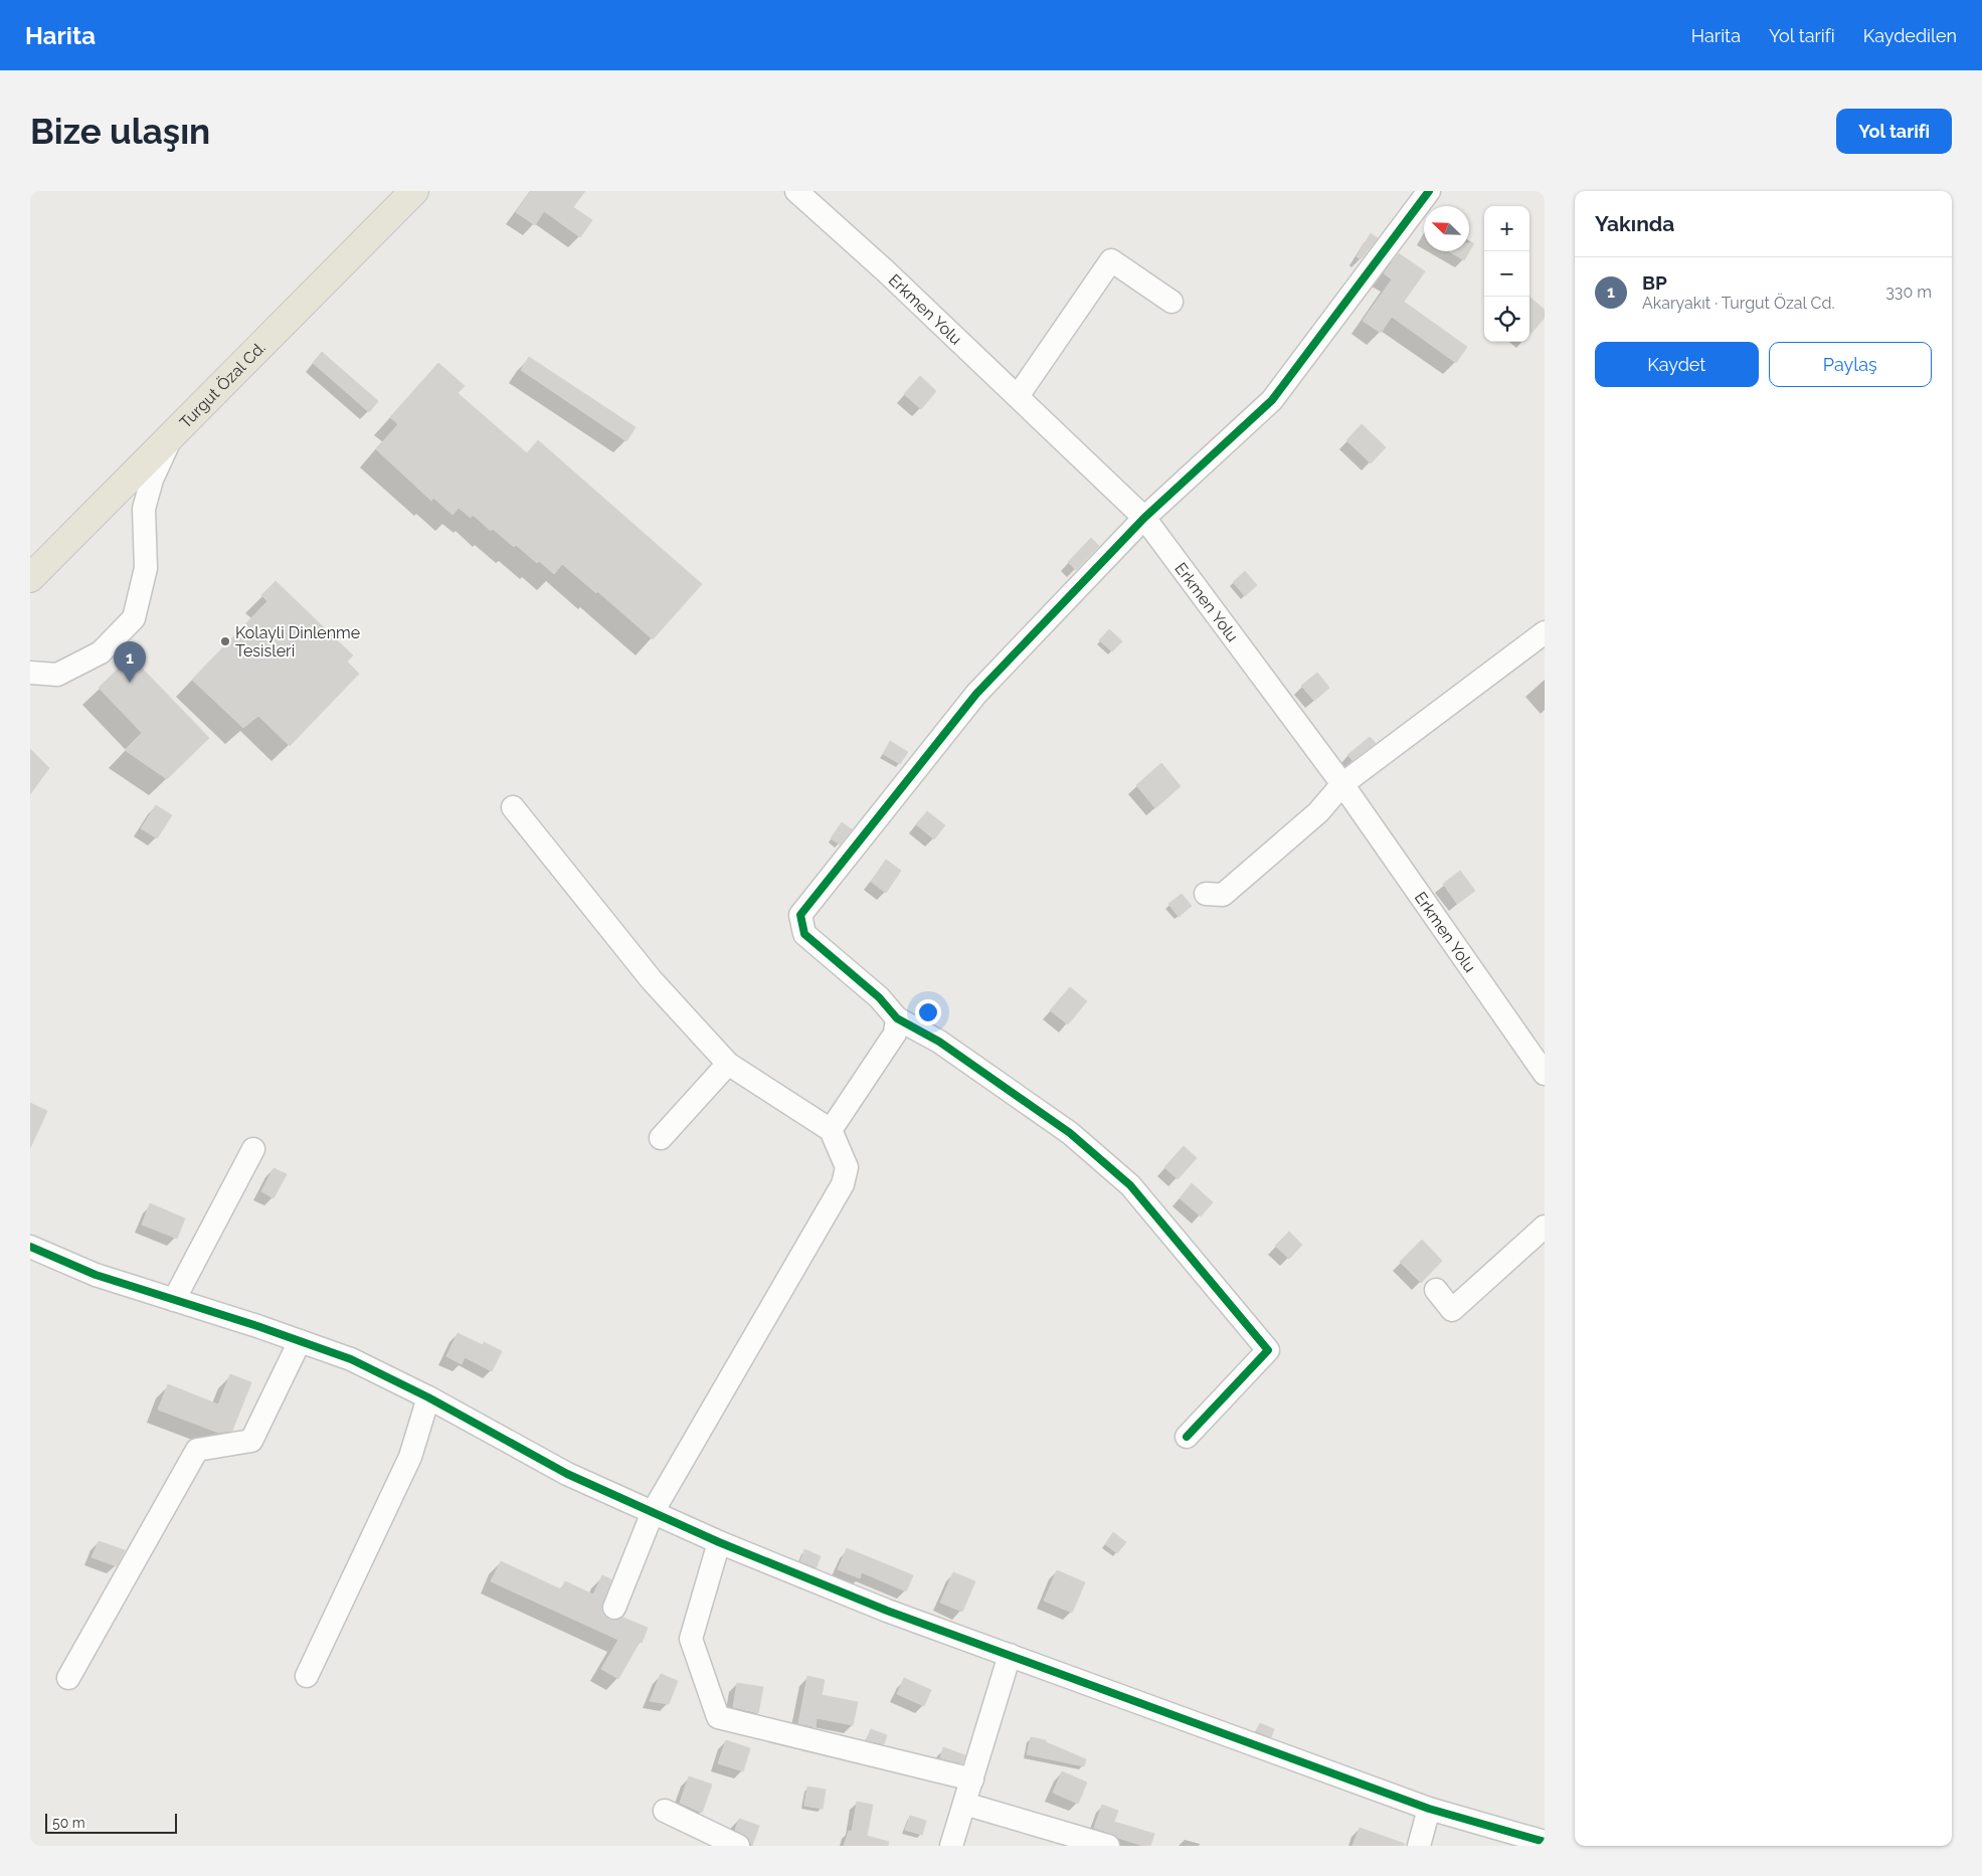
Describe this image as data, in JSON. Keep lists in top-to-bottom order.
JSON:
{
  "streets": {
    "main road": ["Turgut Özal Cd."],
    "street": ["Erkmen Yolu"]
  },
  "places": ["Kolayli Dinlenme Tesisleri"],
  "scale_bar": "50 m",
  "north": "top left",
  "page": {
    "header": "Harita",
    "nav": ["Harita", "Yol tarifi", "Kaydedilen"],
    "buttons": [
      "Yol tarifi",
      ["Kaydet", "Paylaş"]
    ],
    "title": "Bize ulaşın",
    "heading": "Yakında",
    "map_buttons": ["+", "−"],
    "list": [
      {
        "mark": "1",
        "name": "BP",
        "note": "Akaryakıt · Turgut Özal Cd.",
        "value": "330 m"
      }
    ],
    "pins": "1",
    "scale": "50 m"
  }
}
